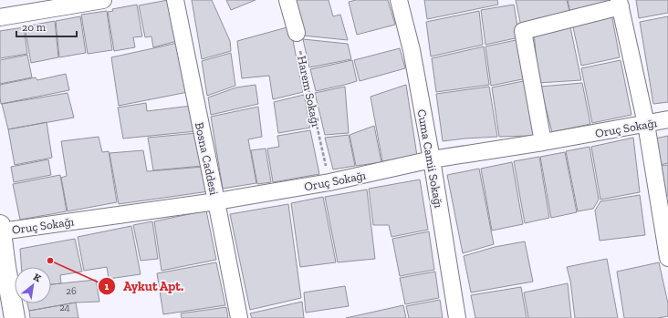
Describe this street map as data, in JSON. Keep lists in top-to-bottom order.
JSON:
{
  "streets": {
    "street": ["Oruç Sokağı", "Bosna Caddesi", "Cuma Camii Sokağı"],
    "path": ["Harem Sokağı"]
  },
  "crossings": [
    ["Harem Sokağı", "Oruç Sokağı"],
    ["Oruç Sokağı", "Bosna Caddesi"],
    ["Oruç Sokağı", "Cuma Camii Sokağı"]
  ],
  "places": ["Aykut Apt."],
  "house_numbers": ["26", "24"],
  "scale_bar": "20 m",
  "north": "top right"
}
